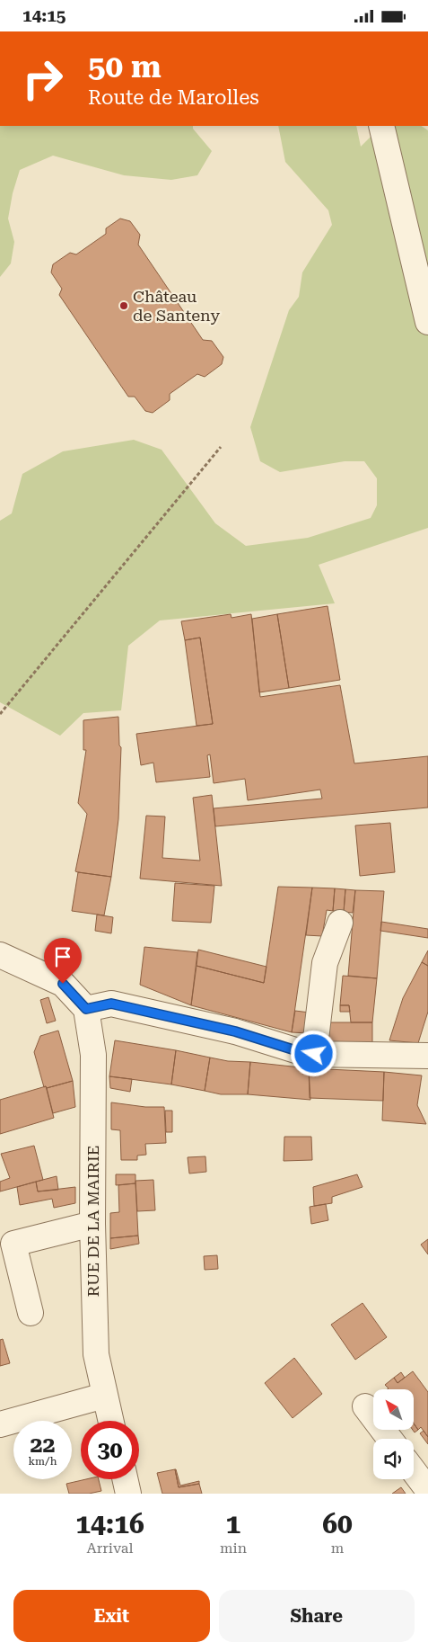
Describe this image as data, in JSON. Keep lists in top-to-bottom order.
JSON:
{
  "streets": {
    "street": ["RUE DE LA MAIRIE"]
  },
  "places": ["Château de Santeny"],
  "north": "top left",
  "page": {
    "status": "14:15",
    "turn": ["50 m", "Route de Marolles"],
    "speed": "22 km/h",
    "limit": "30",
    "eta": [
      "14:16",
      "Arrival",
      "1",
      "min",
      "60",
      "m"
    ],
    "buttons": ["Exit", "Share"]
  }
}
